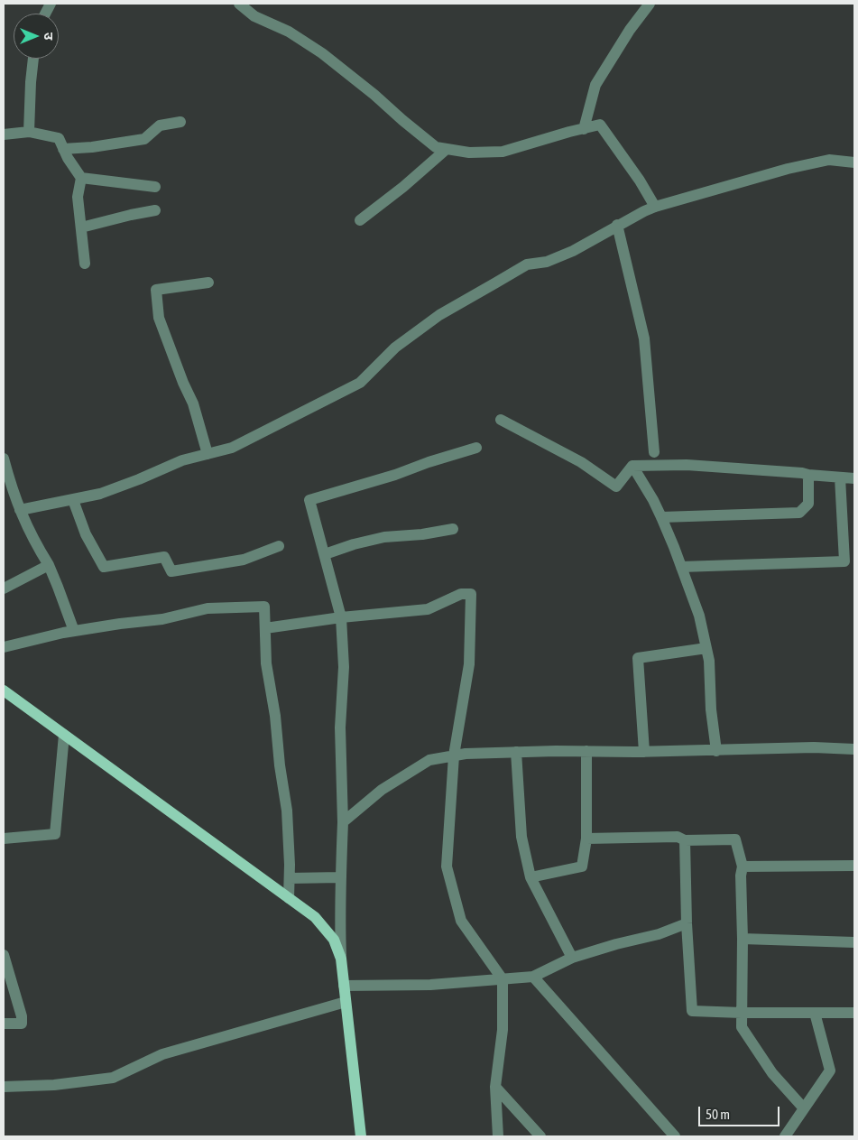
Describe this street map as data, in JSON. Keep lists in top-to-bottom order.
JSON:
{
  "scale_bar": "50 m",
  "north": "right"
}
